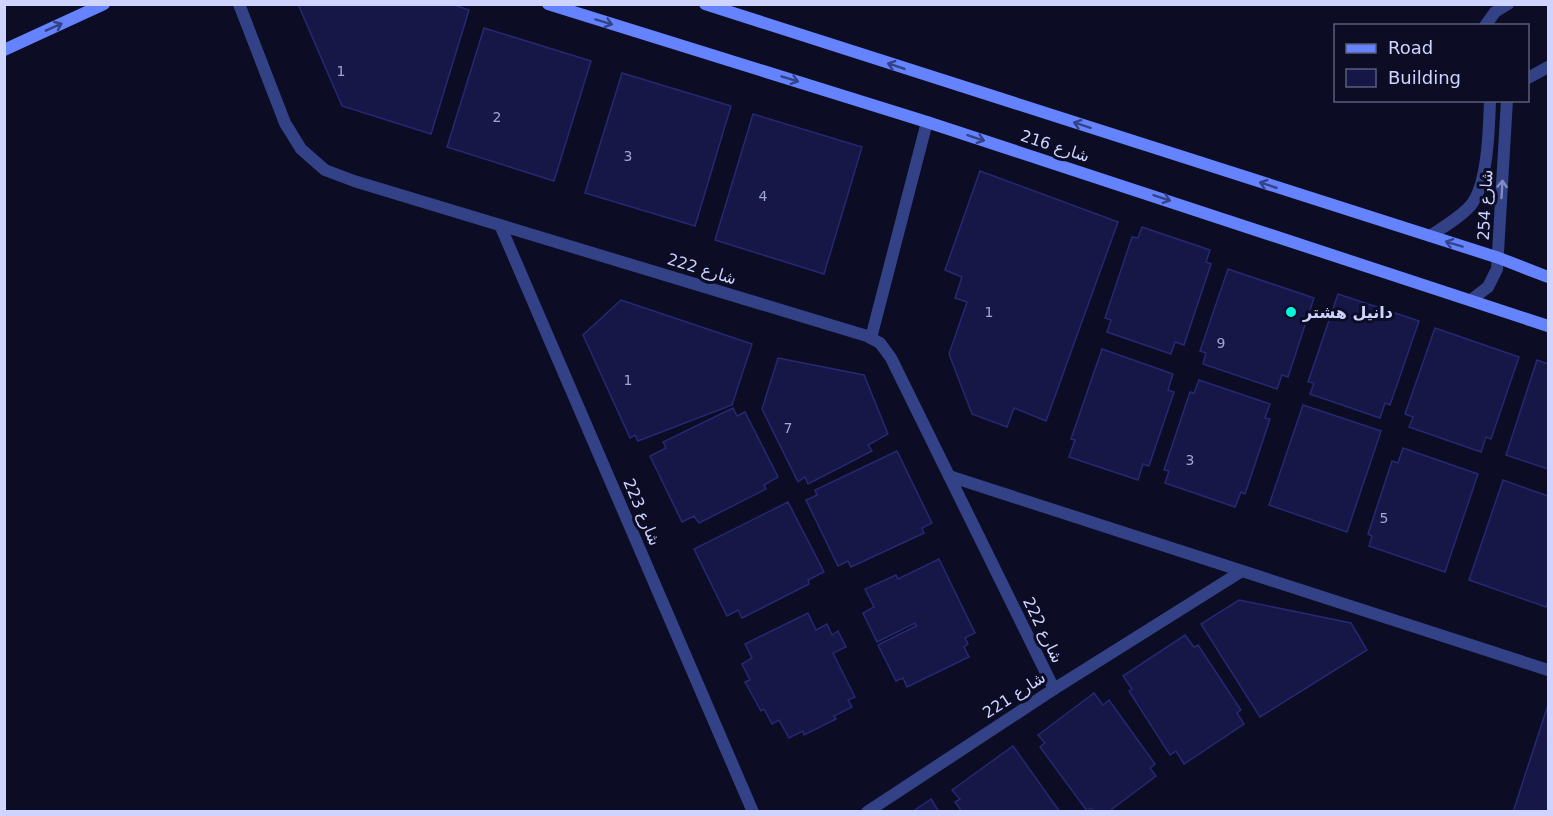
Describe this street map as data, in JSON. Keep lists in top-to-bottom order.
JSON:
{
  "streets": {
    "main road": ["شارع 216"],
    "street": [
      "شارع 254",
      "شارع 222",
      "شارع 223",
      "شارع 221"
    ]
  },
  "crossings": [
    ["شارع 216", "شارع 254"],
    ["شارع 222", "شارع 223"],
    ["شارع 222", "شارع 221"]
  ],
  "one_way": ["شارع 254"],
  "places": ["دانيل هشتر"],
  "house_numbers": [
    "1",
    "2",
    "3",
    "4",
    "1",
    "9",
    "1",
    "7",
    "3",
    "5"
  ],
  "legend": ["Road", "Building"]
}
